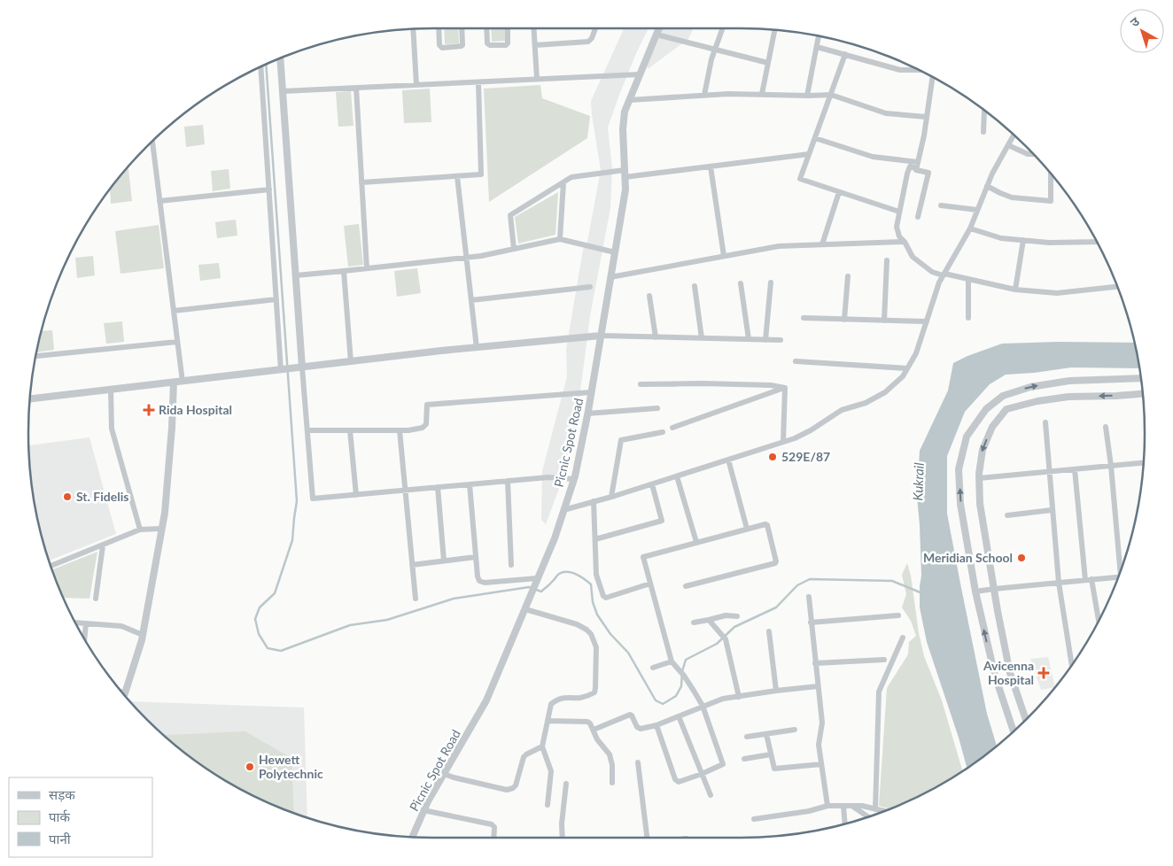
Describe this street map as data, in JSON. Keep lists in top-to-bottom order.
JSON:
{
  "streets": {
    "street": ["Picnic Spot Road"]
  },
  "water": ["Kukrail"],
  "places": {
    "health": ["Rida Hospital", "Avicenna Hospital"],
    "other": [
      "529E/87",
      "St. Fidelis",
      "Meridian School",
      "Hewett Polytechnic"
    ]
  },
  "legend": ["सड़क", "पार्क", "पानी"],
  "north": "top left"
}
